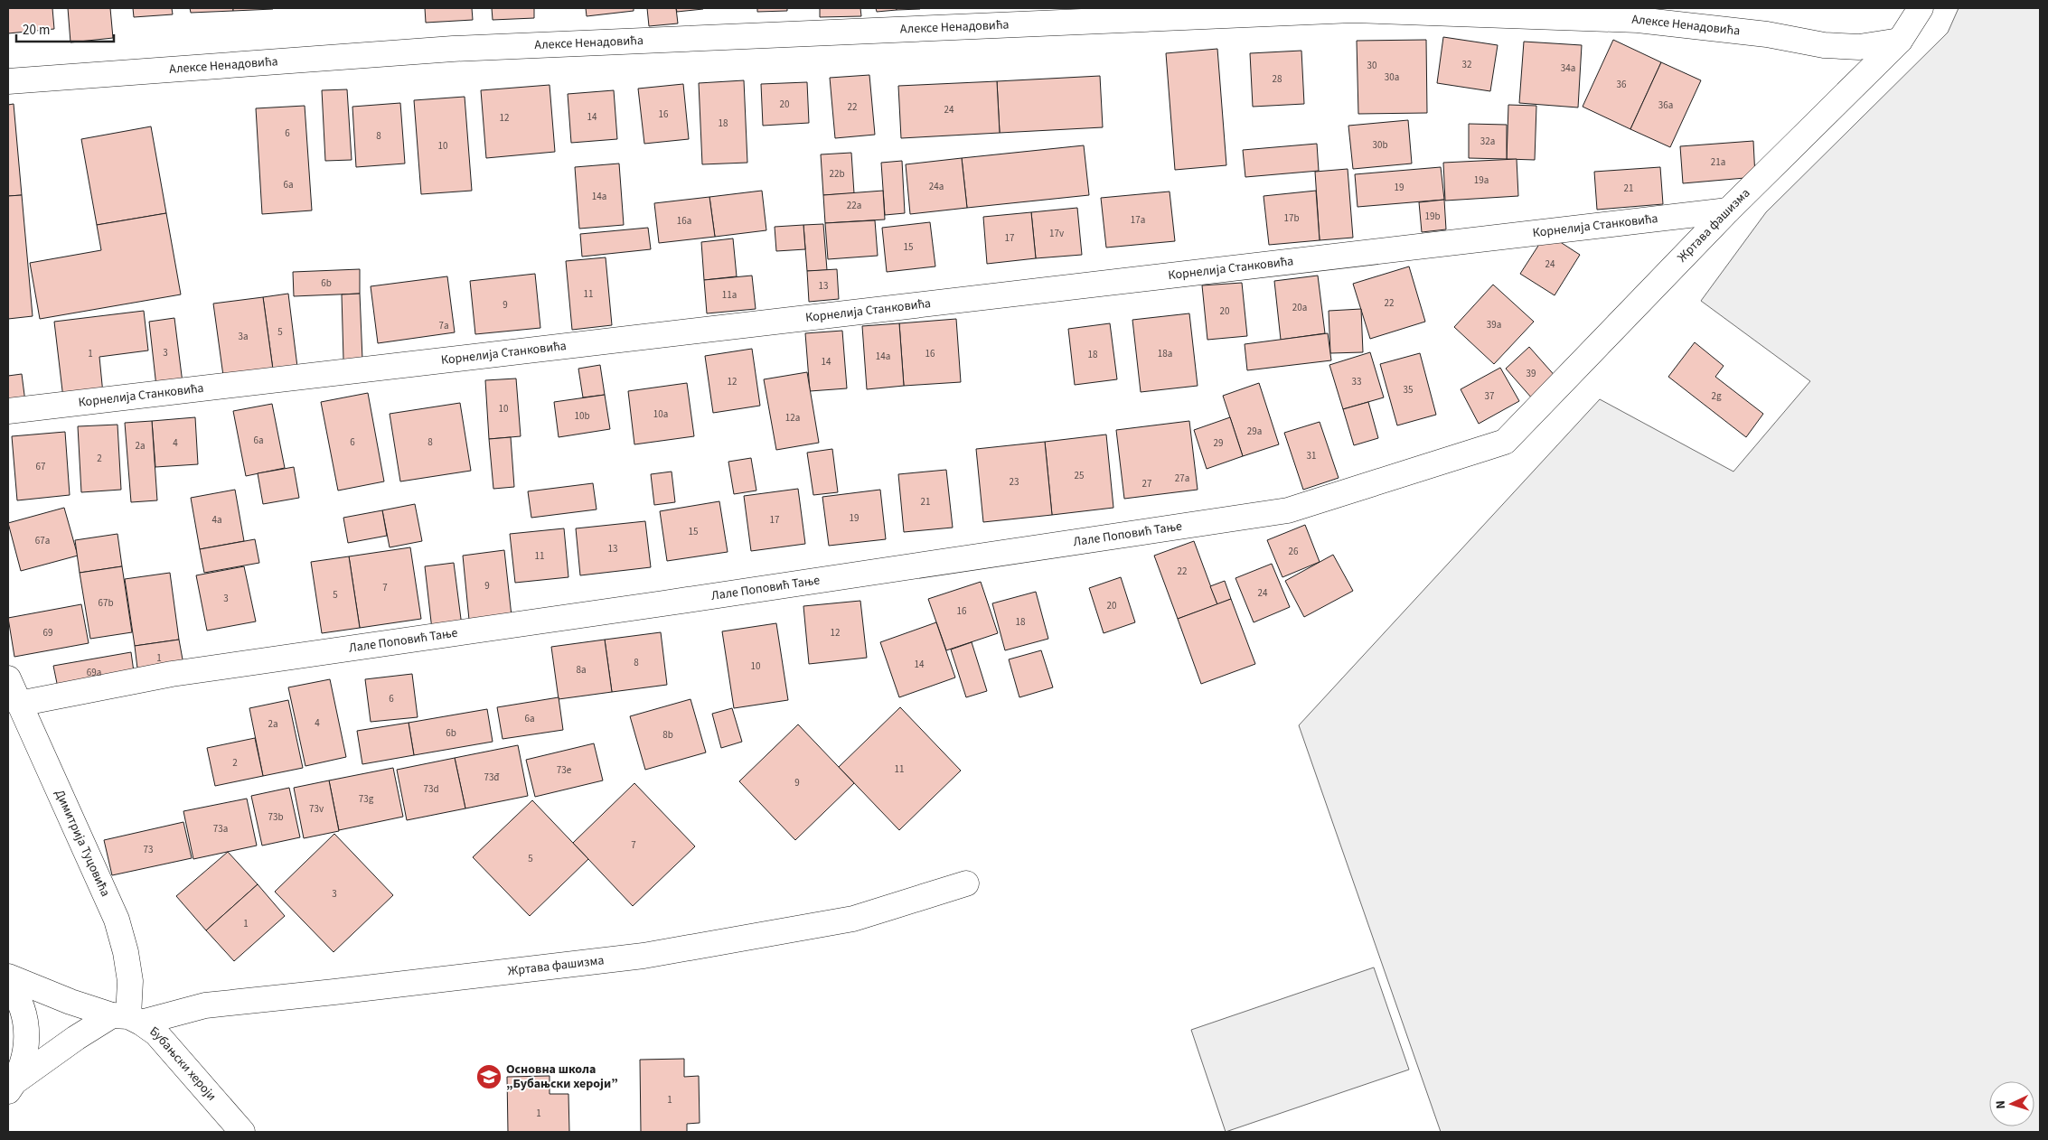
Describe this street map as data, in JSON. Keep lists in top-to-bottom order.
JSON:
{
  "streets": {
    "street": [
      "Алексе Ненадовића",
      "Корнелија Станковића",
      "Жртава фашизма",
      "Лале Поповић Тање",
      "Димитрија Туцовића",
      "Бубањски хероји"
    ]
  },
  "crossings": [
    ["Алексе Ненадовића", "Жртава фашизма"],
    ["Корнелија Станковића", "Жртава фашизма"],
    ["Жртава фашизма", "Лале Поповић Тање"],
    ["Жртава фашизма", "Димитрија Туцовића"],
    ["Жртава фашизма", "Бубањски хероји"],
    ["Лале Поповић Тање", "Димитрија Туцовића"],
    ["Димитрија Туцовића", "Бубањски хероји"]
  ],
  "places": {
    "school or university": ["Основна школа „Бубањски хероји”"]
  },
  "house_numbers": [
    "32",
    "30",
    "34a",
    "30a",
    "28",
    "36",
    "20",
    "36a",
    "22",
    "24",
    "16",
    "14",
    "12",
    "18",
    "6",
    "8",
    "32a",
    "30b",
    "10",
    "21a",
    "22b",
    "19a",
    "6a",
    "24a",
    "19",
    "21",
    "14a",
    "22a",
    "19b",
    "17b",
    "17a",
    "16a",
    "17v",
    "17",
    "15",
    "24",
    "6b",
    "13",
    "11",
    "11a",
    "22",
    "9",
    "20a",
    "20",
    "39a",
    "7a",
    "5",
    "3a",
    "3",
    "1",
    "16",
    "18a",
    "18",
    "14a",
    "14",
    "39",
    "12",
    "33",
    "35",
    "37",
    "2g",
    "10",
    "10a",
    "10b",
    "12a",
    "29a",
    "6a",
    "6",
    "8",
    "4",
    "29",
    "2a",
    "31",
    "2",
    "67",
    "25",
    "27a",
    "23",
    "27",
    "21",
    "19",
    "4a",
    "17",
    "15",
    "67a",
    "13",
    "26",
    "11",
    "22",
    "9",
    "7",
    "24",
    "5",
    "3",
    "67b",
    "20",
    "16",
    "18",
    "69",
    "12",
    "1",
    "8",
    "14",
    "10",
    "8a",
    "69a",
    "6",
    "6a",
    "4",
    "2a",
    "6b",
    "8b",
    "2",
    "11",
    "73e",
    "73đ",
    "9",
    "73d",
    "73g",
    "73v",
    "73b",
    "73a",
    "7",
    "73",
    "5",
    "3",
    "1",
    "1",
    "1"
  ],
  "scale_bar": "20 m",
  "north": "left"
}
